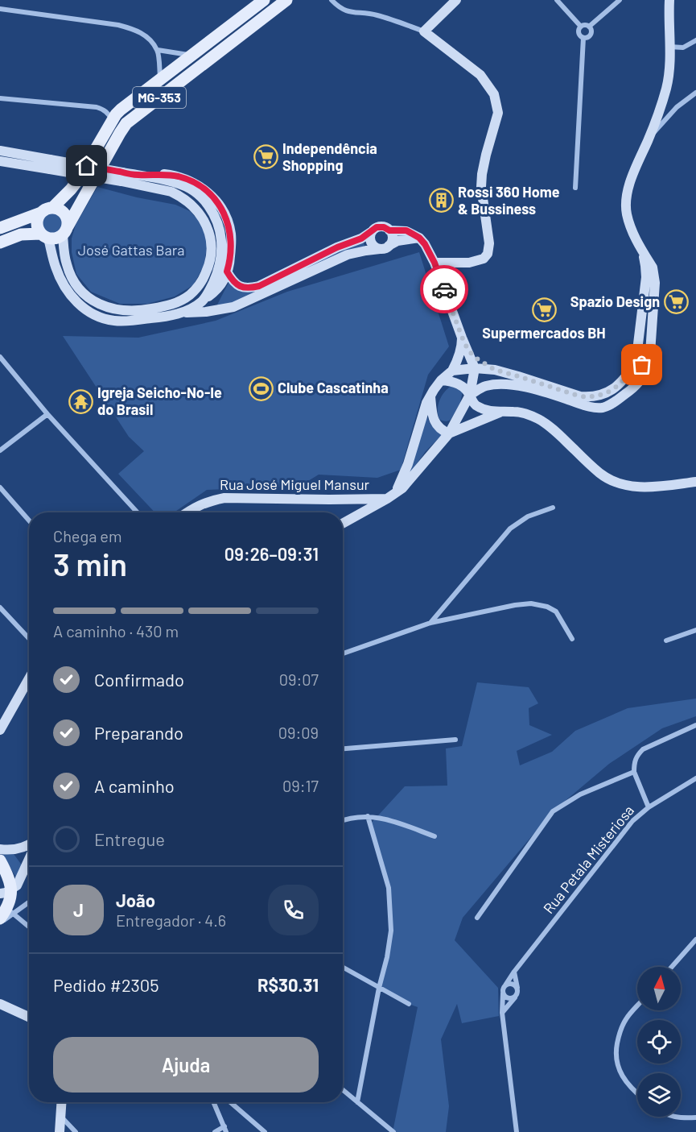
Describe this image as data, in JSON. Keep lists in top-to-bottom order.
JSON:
{
  "streets": {
    "main road": ["MG-353", "Rua José Miguel Mansur"],
    "street": ["Rua Petala Misteriosa"]
  },
  "parks": ["José Gattas Bara"],
  "places": {
    "supermarket": ["Independência Shopping", "Spazio Design", "Supermercados BH"],
    "building": ["Rossi 360 Home & Bussiness"],
    "sports": ["Clube Cascatinha"],
    "temple": ["Igreja Seicho-No-Ie do Brasil"]
  },
  "north": "top",
  "page": {
    "heading": ["3 min", "Chega em", "09:26–09:31"],
    "panel": [
      "João",
      "Entregador · 4.6",
      "Pedido #2305",
      "R$30.31"
    ],
    "bar": "A caminho · 430 m",
    "list": [
      ["Confirmado", "09:07"],
      ["Preparando", "09:09"],
      ["A caminho", "09:17"],
      "Entregue"
    ],
    "round": "J",
    "buttons": "Ajuda"
  }
}
